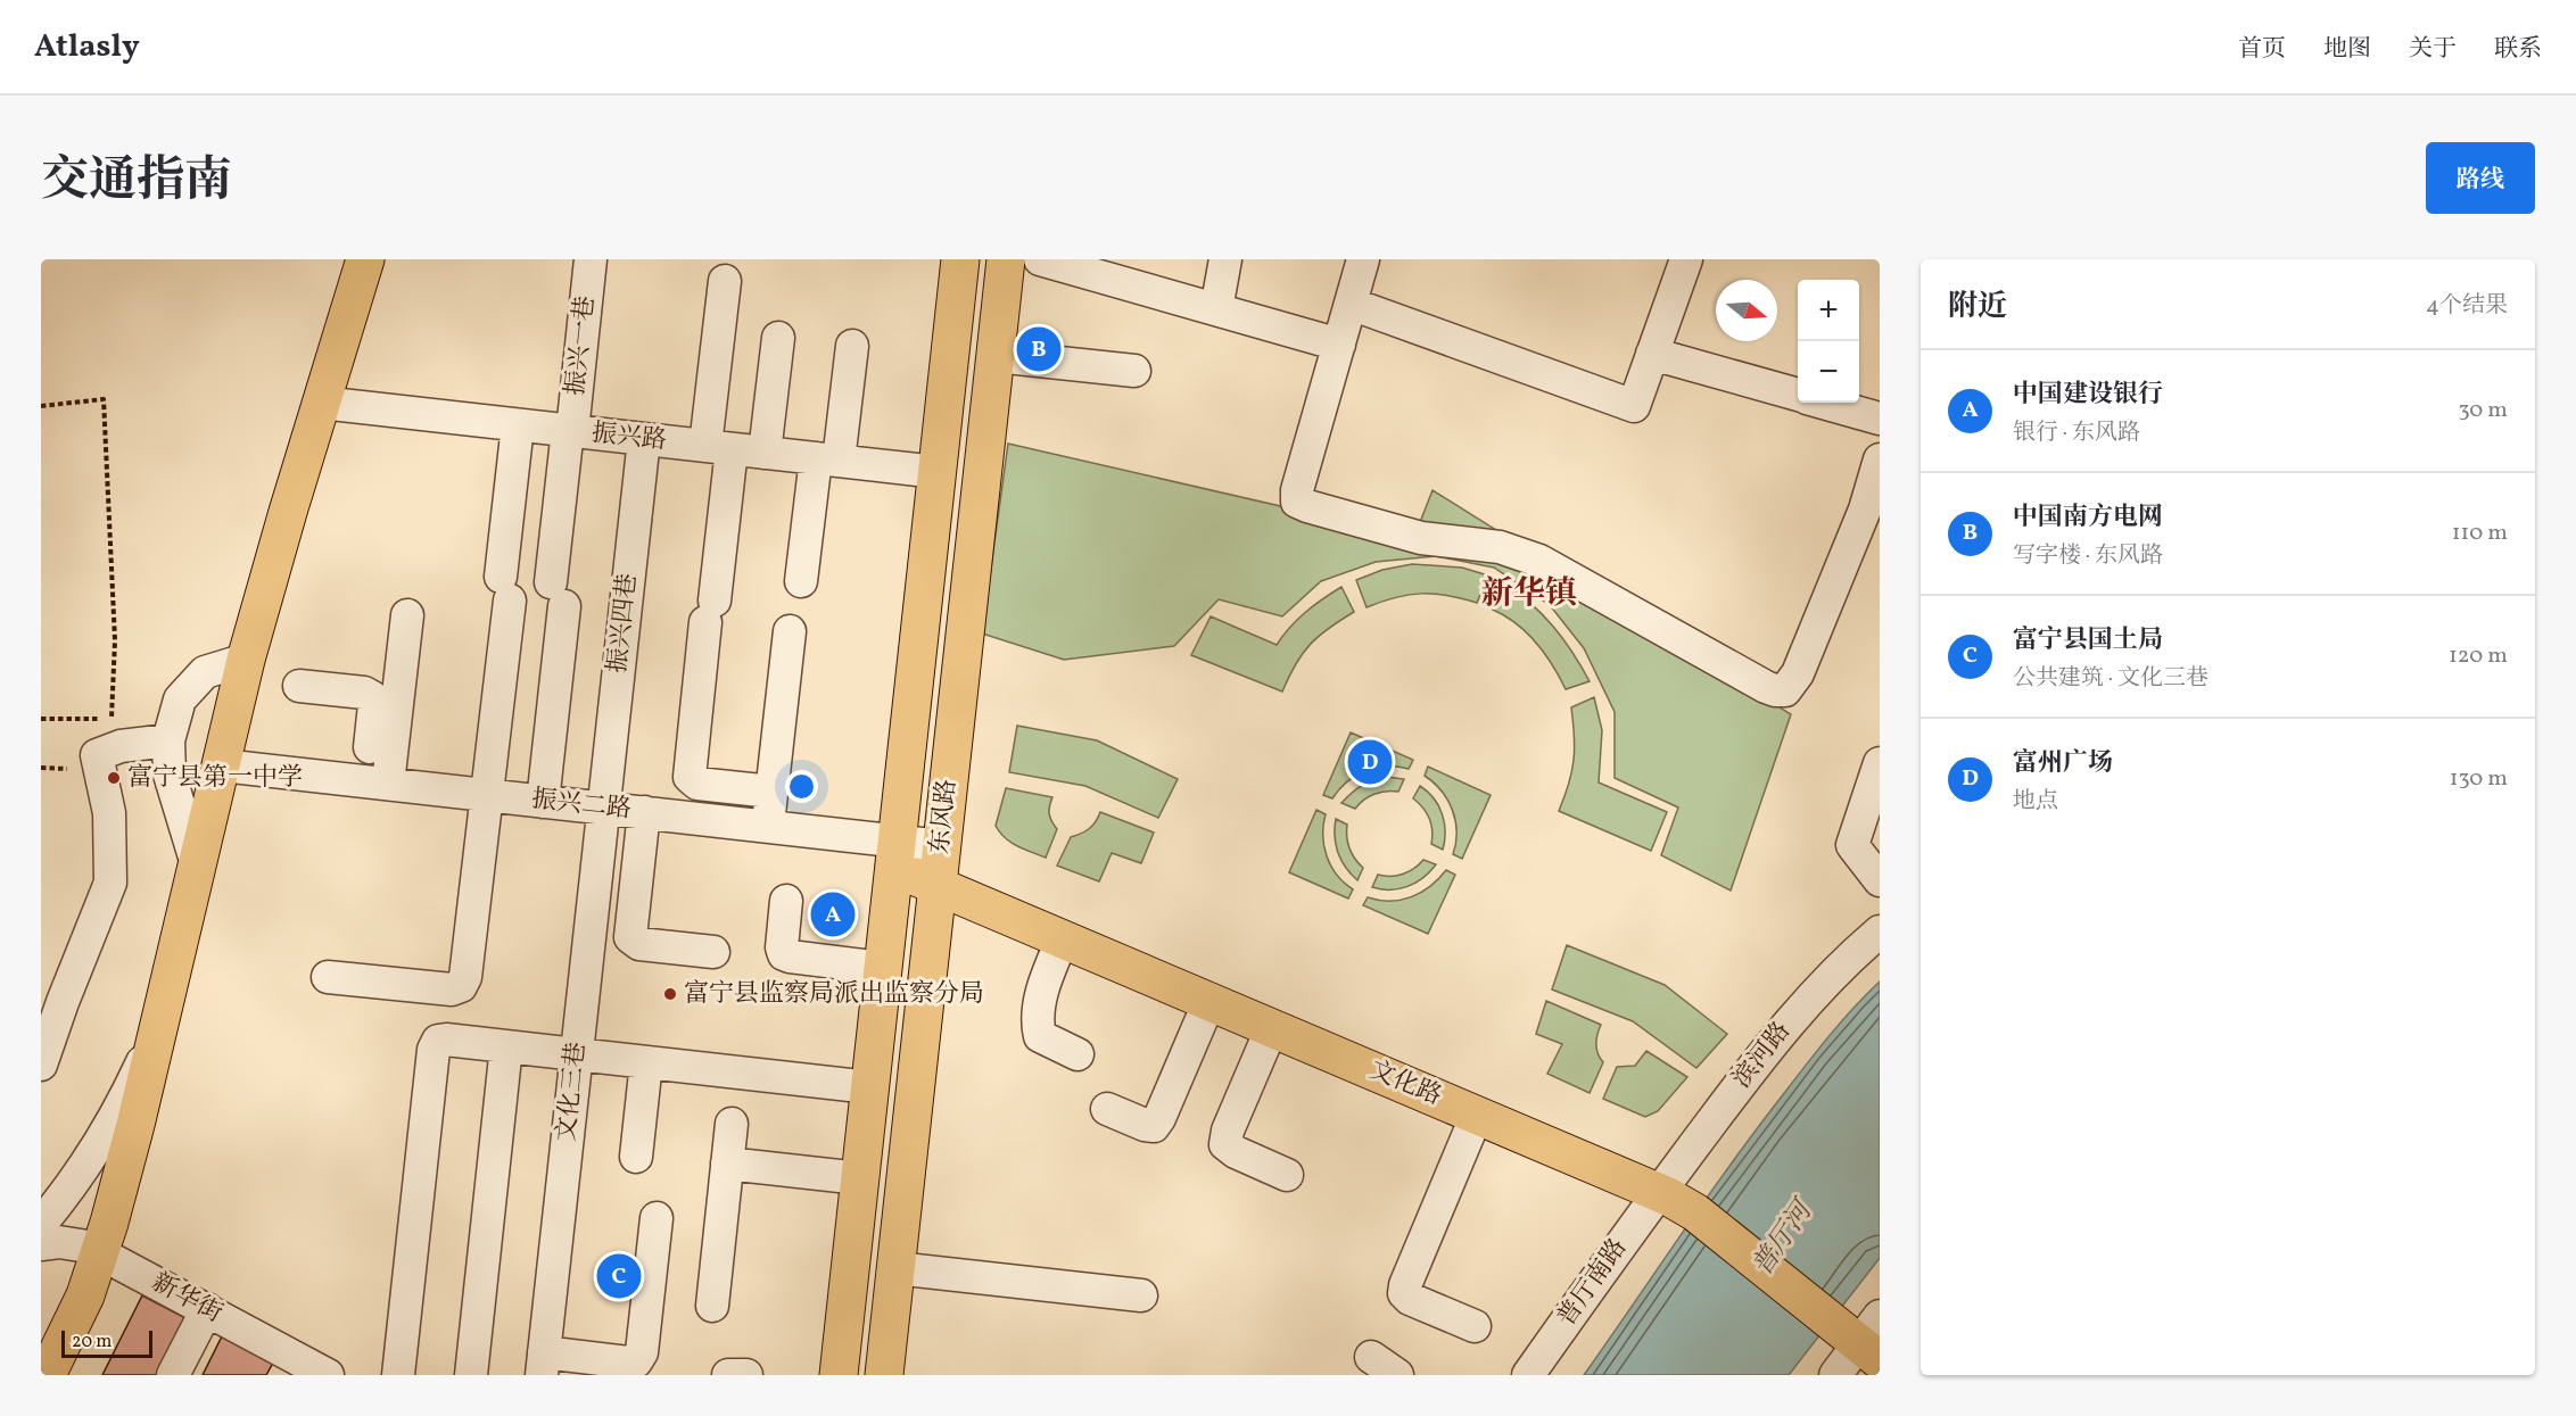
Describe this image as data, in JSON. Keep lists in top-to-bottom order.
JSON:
{
  "streets": {
    "main road": ["东风路", "文化路"],
    "street": [
      "振兴一巷",
      "振兴路",
      "振兴四巷",
      "振兴二路",
      "滨河路",
      "文化三巷",
      "普厅南路",
      "新华街"
    ]
  },
  "crossings": [
    ["振兴一巷", "振兴路"],
    ["振兴一巷", "振兴二路"],
    ["振兴路", "振兴四巷"],
    ["振兴路", "东风路"],
    ["振兴四巷", "振兴二路"],
    ["振兴四巷", "文化三巷"],
    ["振兴二路", "东风路"],
    ["振兴二路", "文化路"],
    ["振兴二路", "文化三巷"],
    ["东风路", "文化路"],
    ["滨河路", "文化路"],
    ["滨河路", "普厅南路"],
    ["文化路", "普厅南路"]
  ],
  "districts": ["新华镇"],
  "water": ["普厅河"],
  "places": ["富宁县第一中学", "富宁县监察局派出监察分局"],
  "scale_bar": "20 m",
  "north": "right",
  "page": {
    "header": "Atlasly",
    "nav": [
      "首页",
      "地图",
      "关于",
      "联系"
    ],
    "title": "交通指南",
    "buttons": "路线",
    "heading": ["附近", "4个结果"],
    "map_buttons": ["+", "−"],
    "pins": [
      "B",
      "D",
      "A",
      "C"
    ],
    "list": [
      {
        "mark": "A",
        "name": "中国建设银行",
        "note": "银行 · 东风路",
        "value": "30 m"
      },
      {
        "mark": "B",
        "name": "中国南方电网",
        "note": "写字楼 · 东风路",
        "value": "110 m"
      },
      {
        "mark": "C",
        "name": "富宁县国土局",
        "note": "公共建筑 · 文化三巷",
        "value": "120 m"
      },
      {
        "mark": "D",
        "name": "富州广场",
        "note": "地点",
        "value": "130 m"
      }
    ],
    "scale": "20 m"
  }
}
